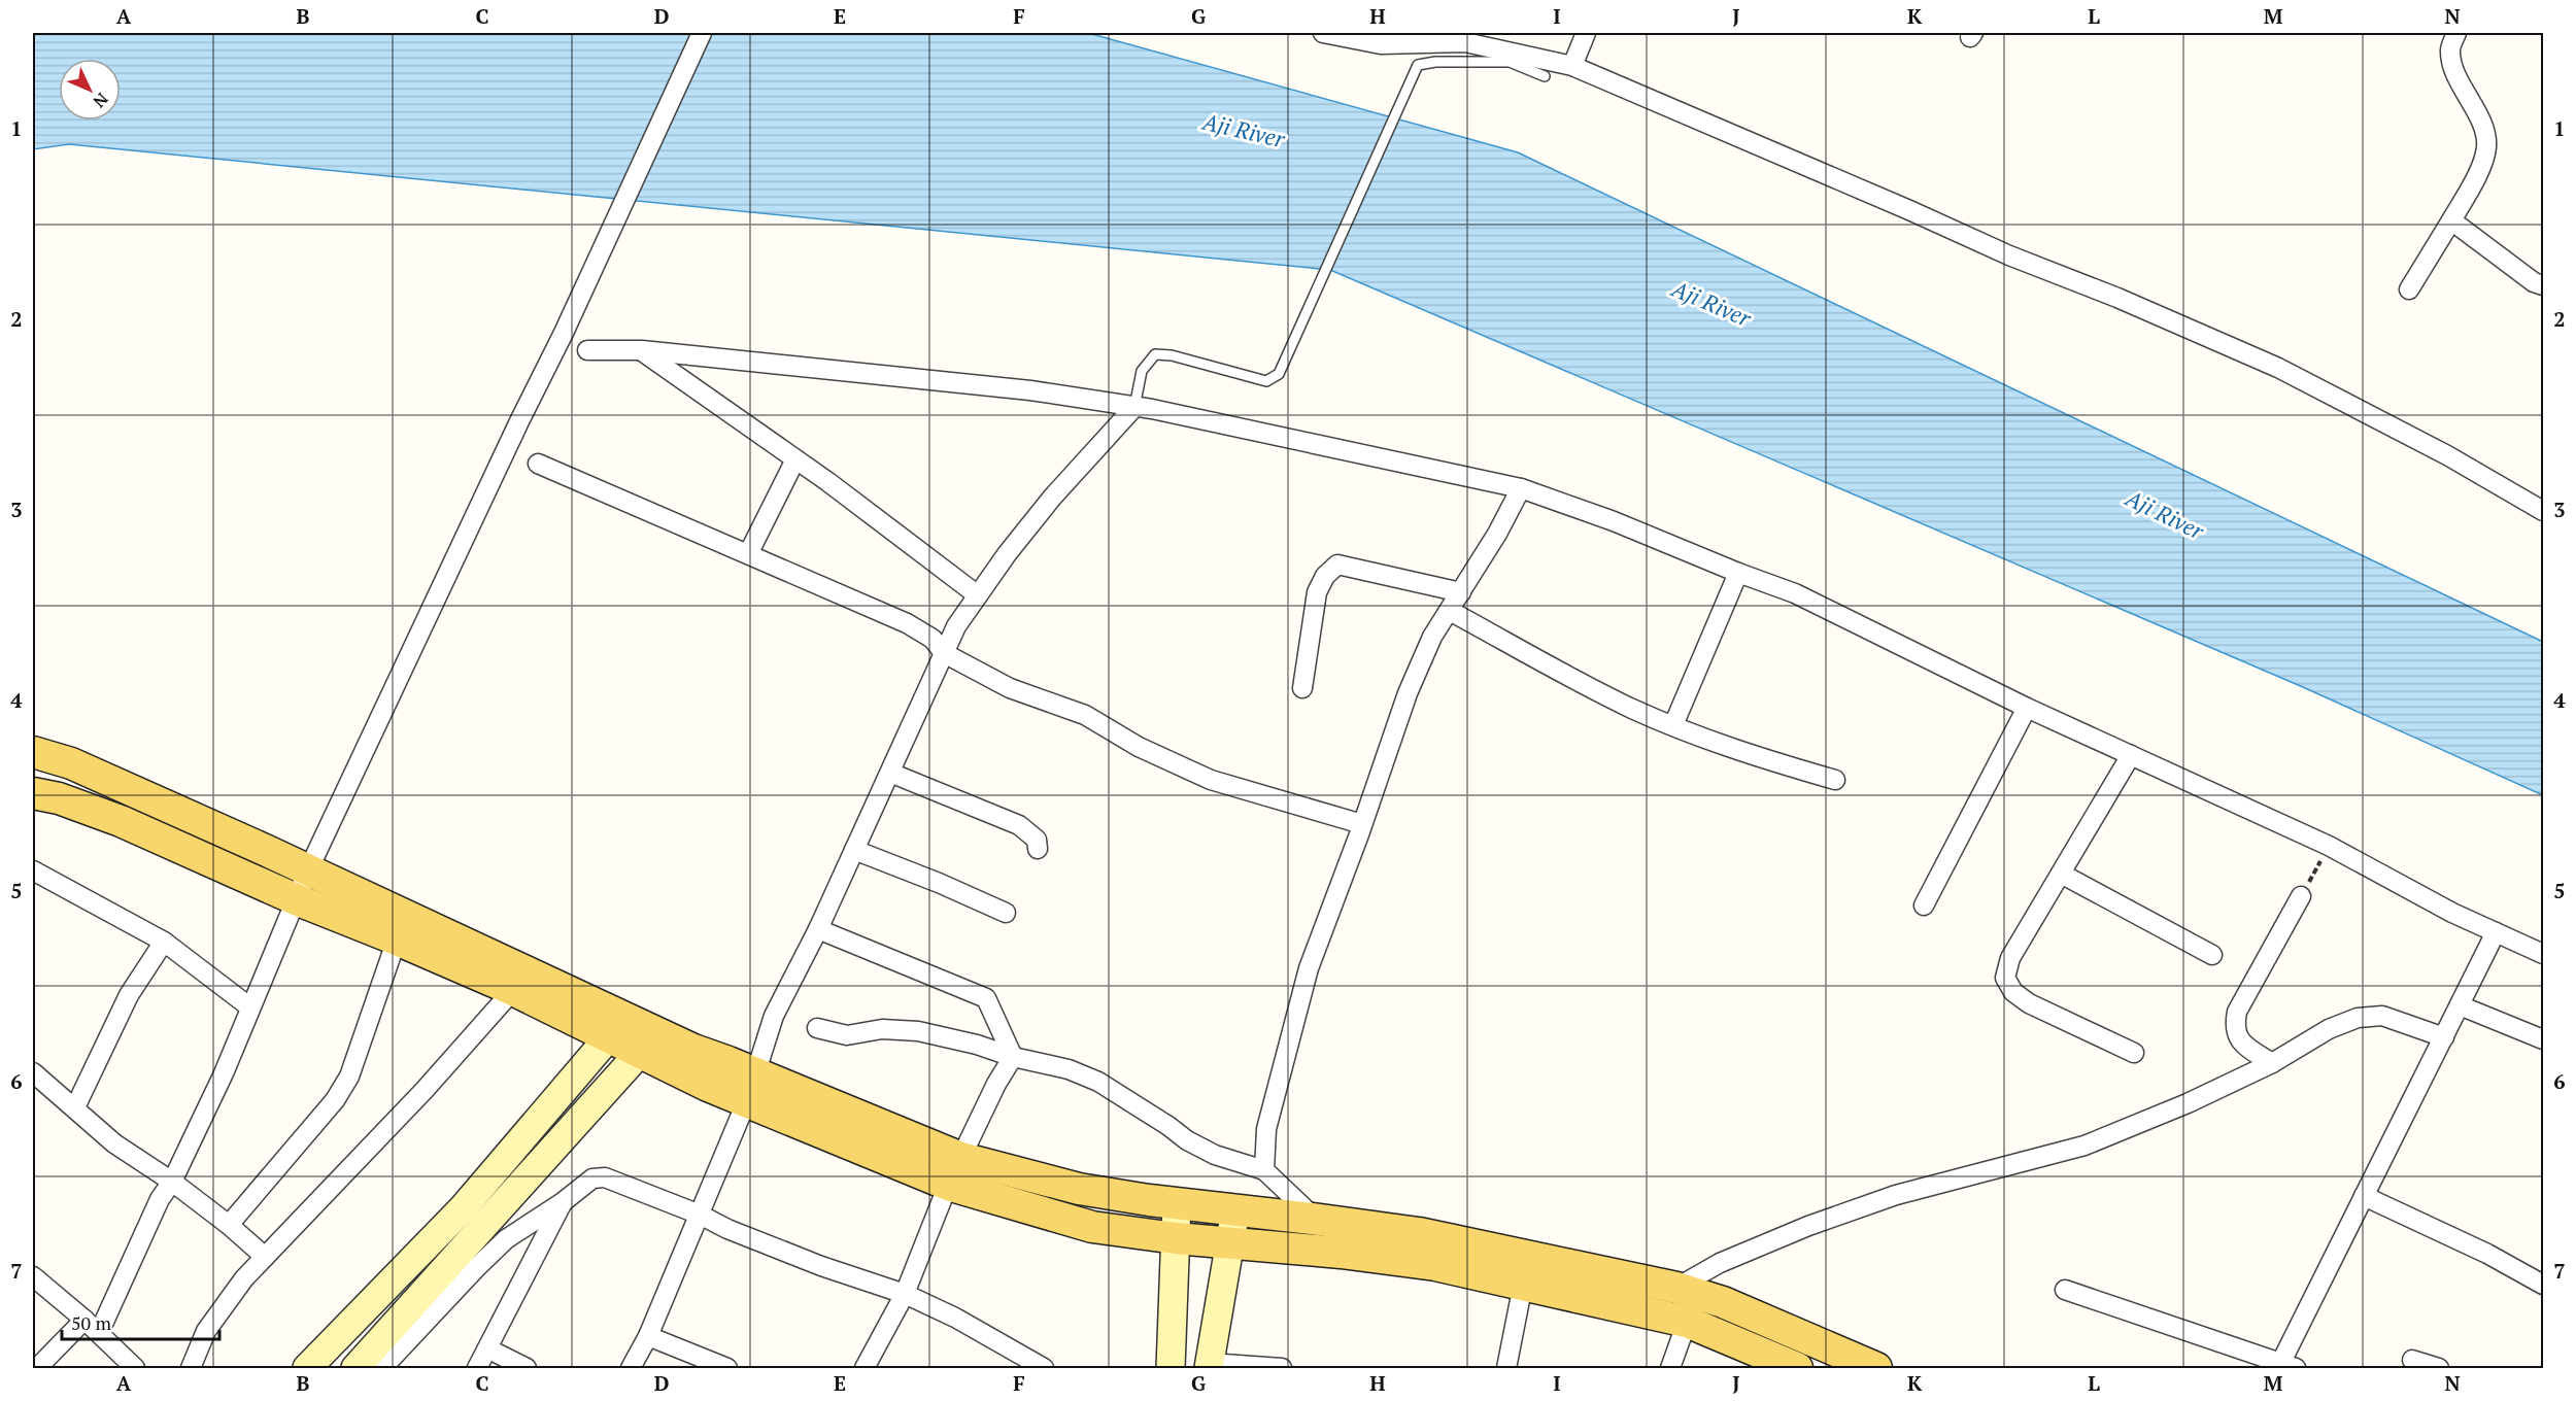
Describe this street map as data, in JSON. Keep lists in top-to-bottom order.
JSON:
{
  "water": ["Aji River"],
  "scale_bar": "50 m",
  "north": "bottom right",
  "grid": {
    "columns": [
      "A",
      "B",
      "C",
      "D",
      "E",
      "F",
      "G",
      "H",
      "I",
      "J",
      "K",
      "L",
      "M",
      "N"
    ],
    "rows": [
      "1",
      "2",
      "3",
      "4",
      "5",
      "6",
      "7"
    ]
  }
}
